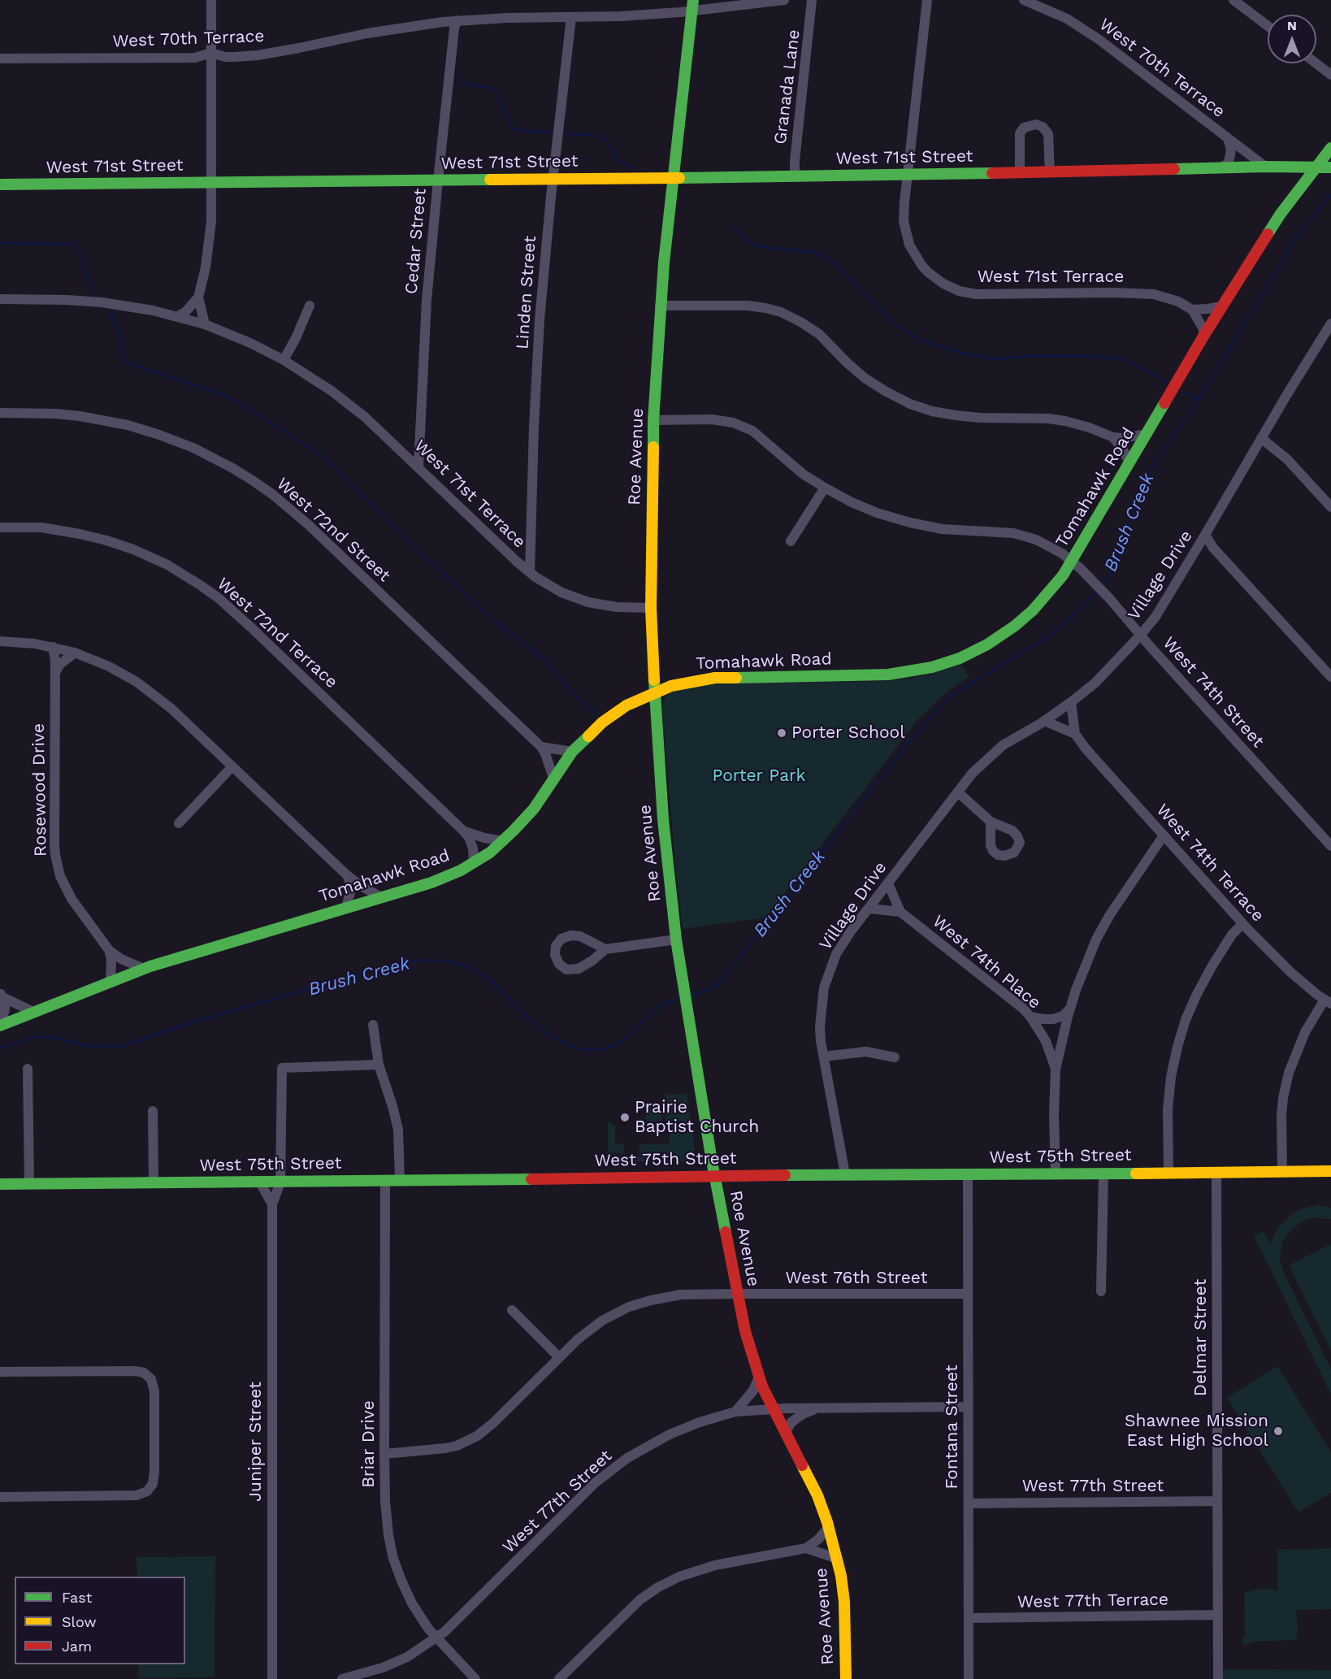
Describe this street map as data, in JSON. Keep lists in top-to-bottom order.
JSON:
{
  "streets": {
    "street": [
      "West 70th Terrace",
      "Granada Lane",
      "West 71st Street",
      "Cedar Street",
      "West 71st Terrace",
      "Linden Street",
      "Roe Avenue",
      "Tomahawk Road",
      "West 72nd Street",
      "Village Drive",
      "West 72nd Terrace",
      "West 74th Street",
      "Rosewood Drive",
      "West 74th Terrace",
      "West 74th Place",
      "West 75th Street",
      "West 76th Street",
      "Delmar Street",
      "Fontana Street",
      "Juniper Street",
      "Briar Drive",
      "West 77th Street",
      "West 77th Terrace"
    ]
  },
  "crossings": [
    ["West 70th Terrace", "West 71st Street"],
    ["West 70th Terrace", "Cedar Street"],
    ["West 70th Terrace", "Linden Street"],
    ["West 70th Terrace", "Roe Avenue"],
    ["Granada Lane", "West 71st Street"],
    ["West 71st Street", "Cedar Street"],
    ["West 71st Street", "West 71st Terrace"],
    ["West 71st Street", "Linden Street"],
    ["West 71st Street", "Roe Avenue"],
    ["West 71st Street", "Tomahawk Road"],
    ["Cedar Street", "West 71st Terrace"],
    ["West 71st Terrace", "Linden Street"],
    ["West 71st Terrace", "Roe Avenue"],
    ["West 71st Terrace", "Tomahawk Road"],
    ["Roe Avenue", "Tomahawk Road"],
    ["Roe Avenue", "West 75th Street"],
    ["Roe Avenue", "West 76th Street"],
    ["Roe Avenue", "West 77th Street"],
    ["Tomahawk Road", "West 72nd Street"],
    ["Tomahawk Road", "West 72nd Terrace"],
    ["Tomahawk Road", "West 74th Street"],
    ["Tomahawk Road", "Rosewood Drive"],
    ["Village Drive", "West 74th Street"],
    ["Village Drive", "West 74th Terrace"],
    ["Village Drive", "West 74th Place"],
    ["Village Drive", "West 75th Street"],
    ["West 75th Street", "Delmar Street"],
    ["West 75th Street", "Fontana Street"],
    ["West 75th Street", "Juniper Street"],
    ["West 75th Street", "Briar Drive"],
    ["West 76th Street", "Fontana Street"],
    ["West 76th Street", "Briar Drive"],
    ["Delmar Street", "West 77th Street"],
    ["Delmar Street", "West 77th Terrace"],
    ["Fontana Street", "West 77th Street"],
    ["Fontana Street", "West 77th Terrace"],
    ["Briar Drive", "West 77th Street"]
  ],
  "water": ["Brush Creek"],
  "parks": ["Porter Park"],
  "places": ["Porter School", "Prairie Baptist Church", "Shawnee Mission East High School"],
  "legend": ["Fast", "Slow", "Jam"],
  "north": "top"
}
